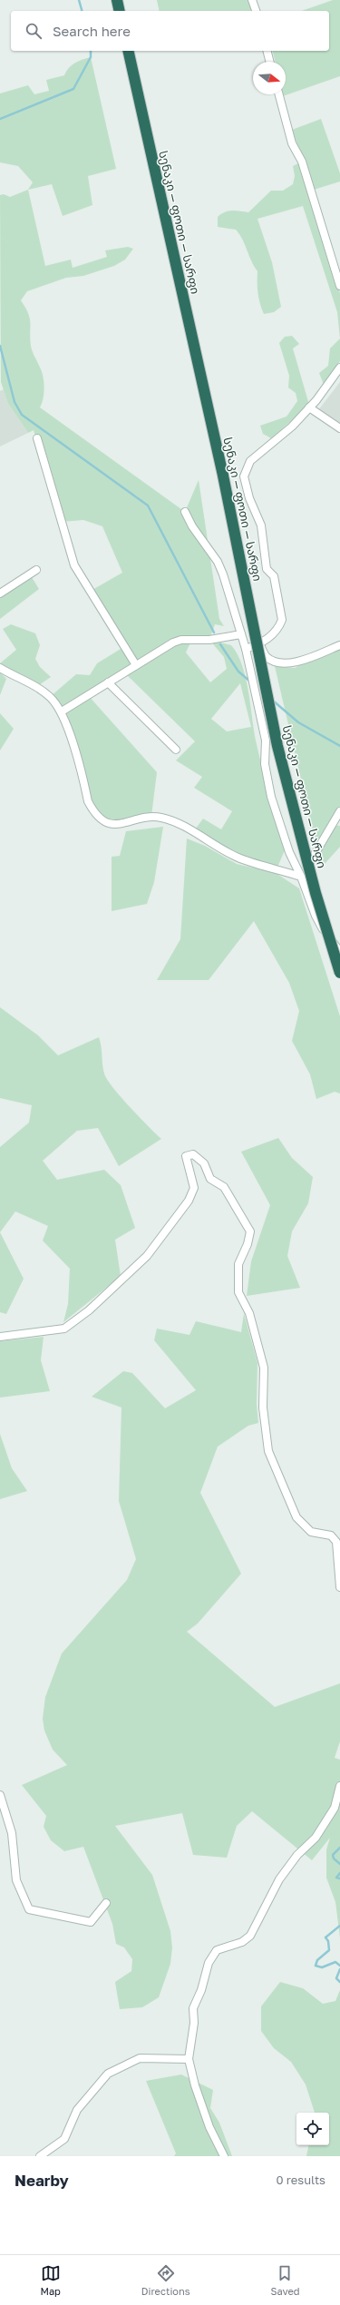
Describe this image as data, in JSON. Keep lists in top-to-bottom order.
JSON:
{
  "streets": {
    "highway": ["სენაკი — ფოთი — სარფი"]
  },
  "north": "right",
  "page": {
    "search": "Search here",
    "heading": ["Nearby", "0 results"],
    "nav": ["Map", "Directions", "Saved"]
  }
}
